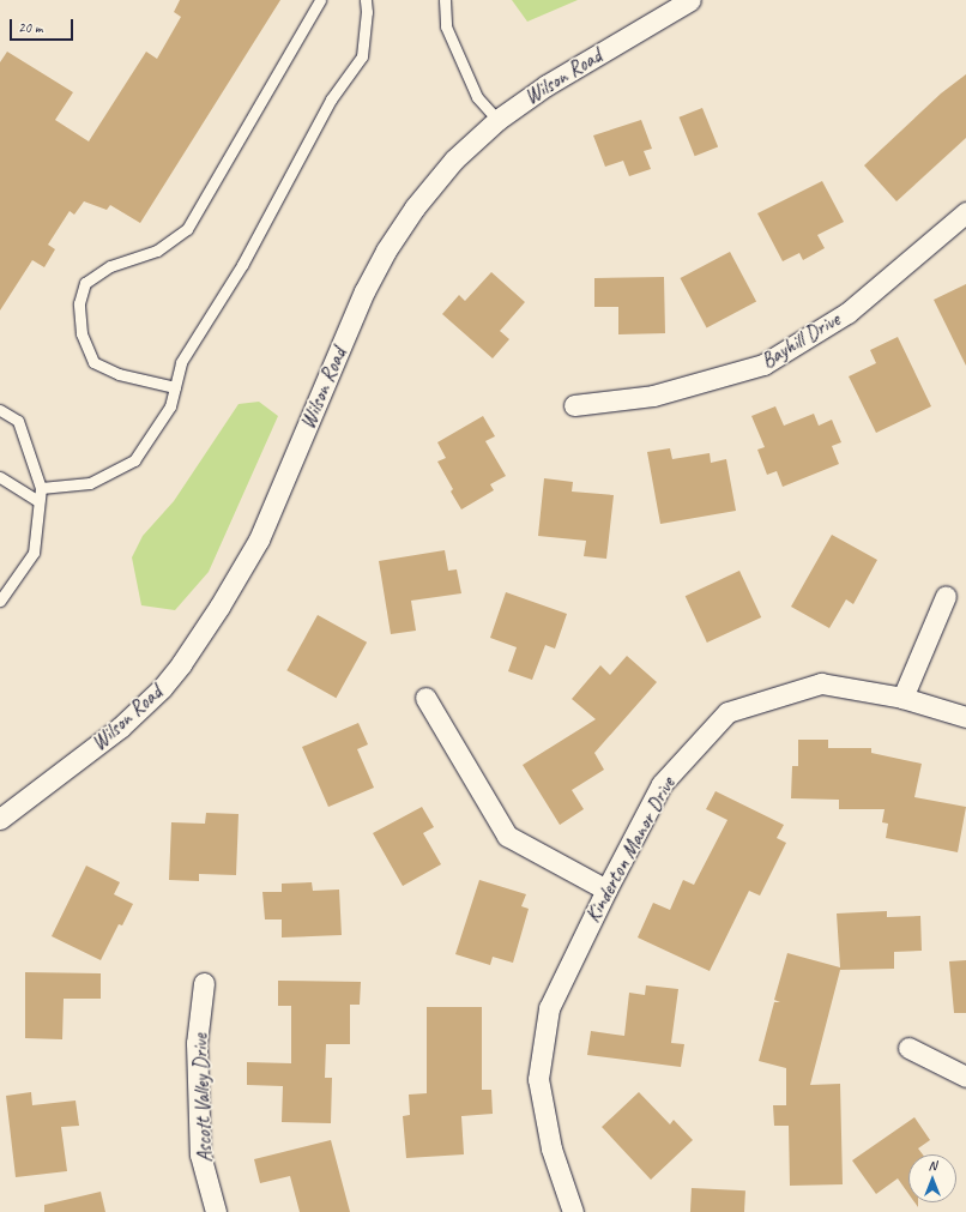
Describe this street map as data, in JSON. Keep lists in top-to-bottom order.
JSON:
{
  "streets": {
    "street": [
      "Wilson Road",
      "Bayhill Drive",
      "Kinderton Manor Drive",
      "Ascott Valley Drive"
    ]
  },
  "scale_bar": "20 m",
  "north": "top"
}
